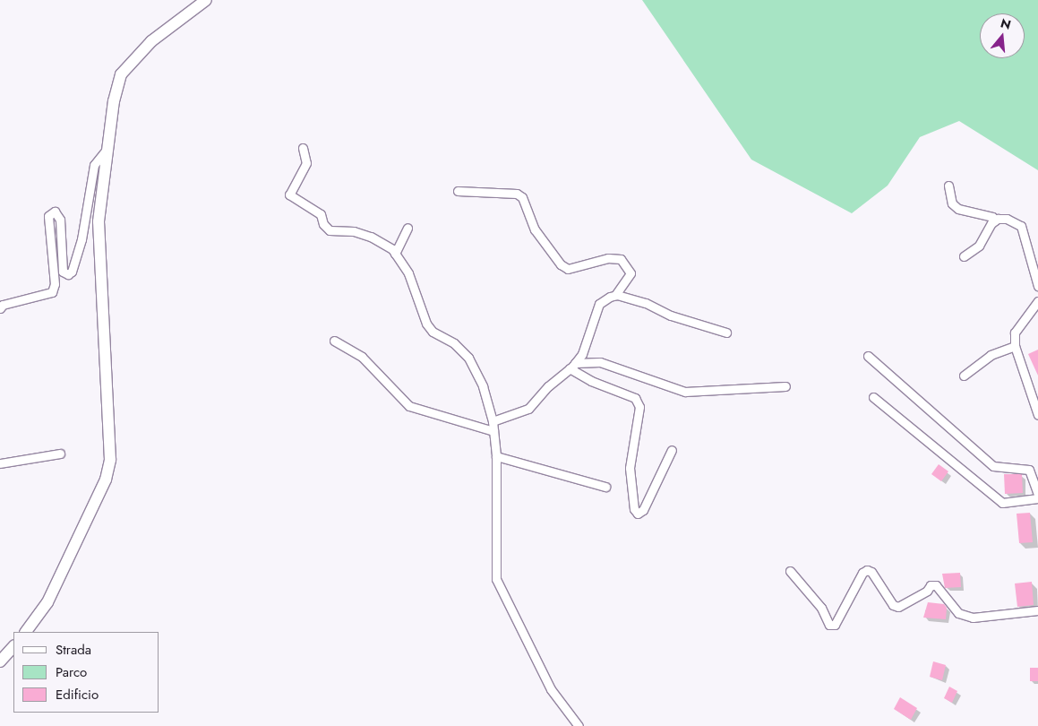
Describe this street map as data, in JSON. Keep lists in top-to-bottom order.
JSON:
{
  "legend": ["Strada", "Parco", "Edificio"],
  "north": "top"
}
